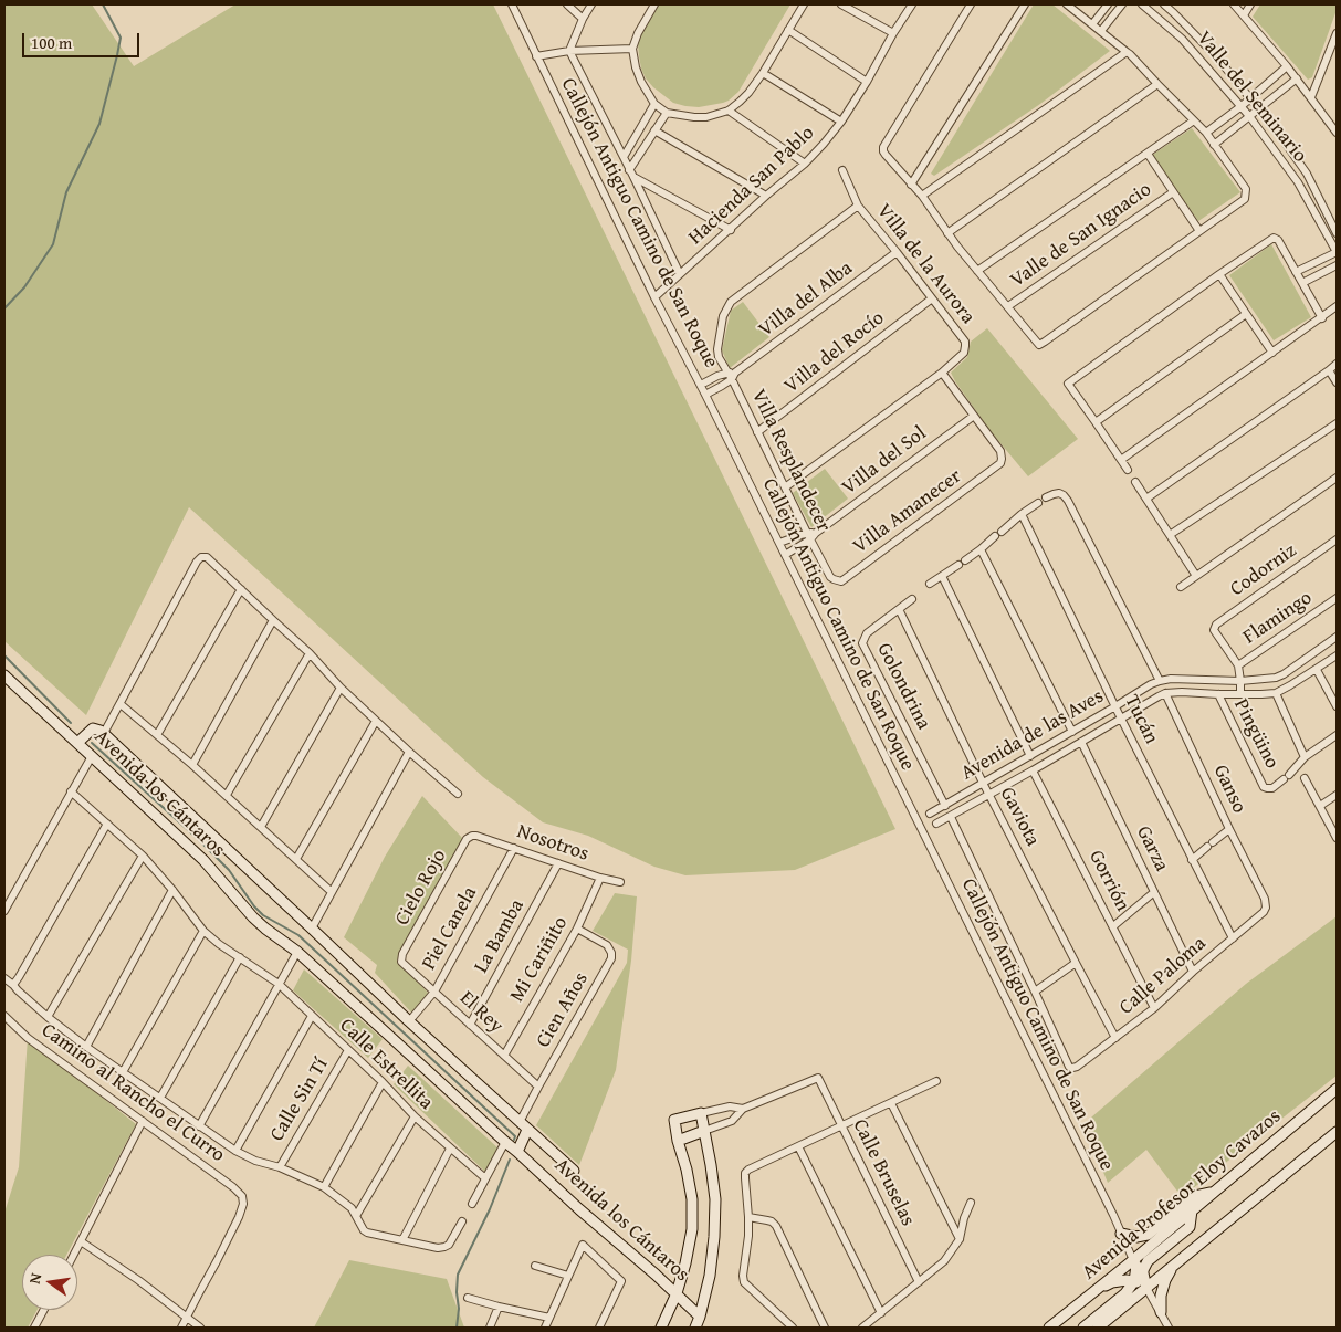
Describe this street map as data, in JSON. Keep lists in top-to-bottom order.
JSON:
{
  "streets": {
    "street": [
      "Valle del Seminario",
      "Hacienda San Pablo",
      "Callejón Antiguo Camino de San Roque",
      "Valle de San Ignacio",
      "Villa de la Aurora",
      "Villa del Alba",
      "Villa del Rocío",
      "Villa Resplandecer",
      "Villa del Sol",
      "Villa Amanecer",
      "Codorniz",
      "Flamingo",
      "Golondrina",
      "Tucán",
      "Pingüino",
      "Avenida de las Aves",
      "Ganso",
      "Avenida los Cántaros",
      "Gaviota",
      "Nosotros",
      "Garza",
      "Gorrión",
      "Cielo Rojo",
      "Piel Canela",
      "La Bamba",
      "Mi Cariñito",
      "Calle Paloma",
      "Cien Años",
      "El Rey",
      "Calle Estrellita",
      "Camino al Rancho el Curro",
      "Calle Sin Tí",
      "Calle Bruselas",
      "Avenida Profesor Eloy Cavazos"
    ]
  },
  "crossings": [
    ["Hacienda San Pablo", "Callejón Antiguo Camino de San Roque"],
    ["Callejón Antiguo Camino de San Roque", "Villa del Alba"],
    ["Callejón Antiguo Camino de San Roque", "Villa del Sol"],
    ["Callejón Antiguo Camino de San Roque", "Avenida Profesor Eloy Cavazos"],
    ["Villa de la Aurora", "Villa del Alba"],
    ["Villa de la Aurora", "Villa del Rocío"],
    ["Villa de la Aurora", "Villa Resplandecer"],
    ["Villa del Alba", "Villa Resplandecer"],
    ["Villa del Rocío", "Villa Resplandecer"],
    ["Villa Resplandecer", "Villa del Sol"],
    ["Villa Resplandecer", "Villa Amanecer"],
    ["Villa del Sol", "Villa Amanecer"],
    ["Codorniz", "Flamingo"],
    ["Flamingo", "Avenida de las Aves"],
    ["Golondrina", "Avenida de las Aves"],
    ["Golondrina", "Gaviota"],
    ["Tucán", "Avenida de las Aves"],
    ["Tucán", "Calle Paloma"],
    ["Pingüino", "Avenida de las Aves"],
    ["Avenida de las Aves", "Ganso"],
    ["Avenida de las Aves", "Gaviota"],
    ["Avenida de las Aves", "Garza"],
    ["Avenida de las Aves", "Gorrión"],
    ["Ganso", "Calle Paloma"],
    ["Avenida los Cántaros", "Piel Canela"],
    ["Avenida los Cántaros", "Cien Años"],
    ["Gaviota", "Calle Paloma"],
    ["Nosotros", "Cielo Rojo"],
    ["Nosotros", "Piel Canela"],
    ["Nosotros", "La Bamba"],
    ["Nosotros", "Mi Cariñito"],
    ["Garza", "Calle Paloma"],
    ["Gorrión", "Calle Paloma"],
    ["Cielo Rojo", "El Rey"],
    ["Piel Canela", "El Rey"],
    ["La Bamba", "El Rey"],
    ["Mi Cariñito", "Cien Años"],
    ["Mi Cariñito", "El Rey"],
    ["Cien Años", "El Rey"],
    ["Calle Estrellita", "Calle Sin Tí"]
  ],
  "scale_bar": "100 m",
  "north": "left"
}
